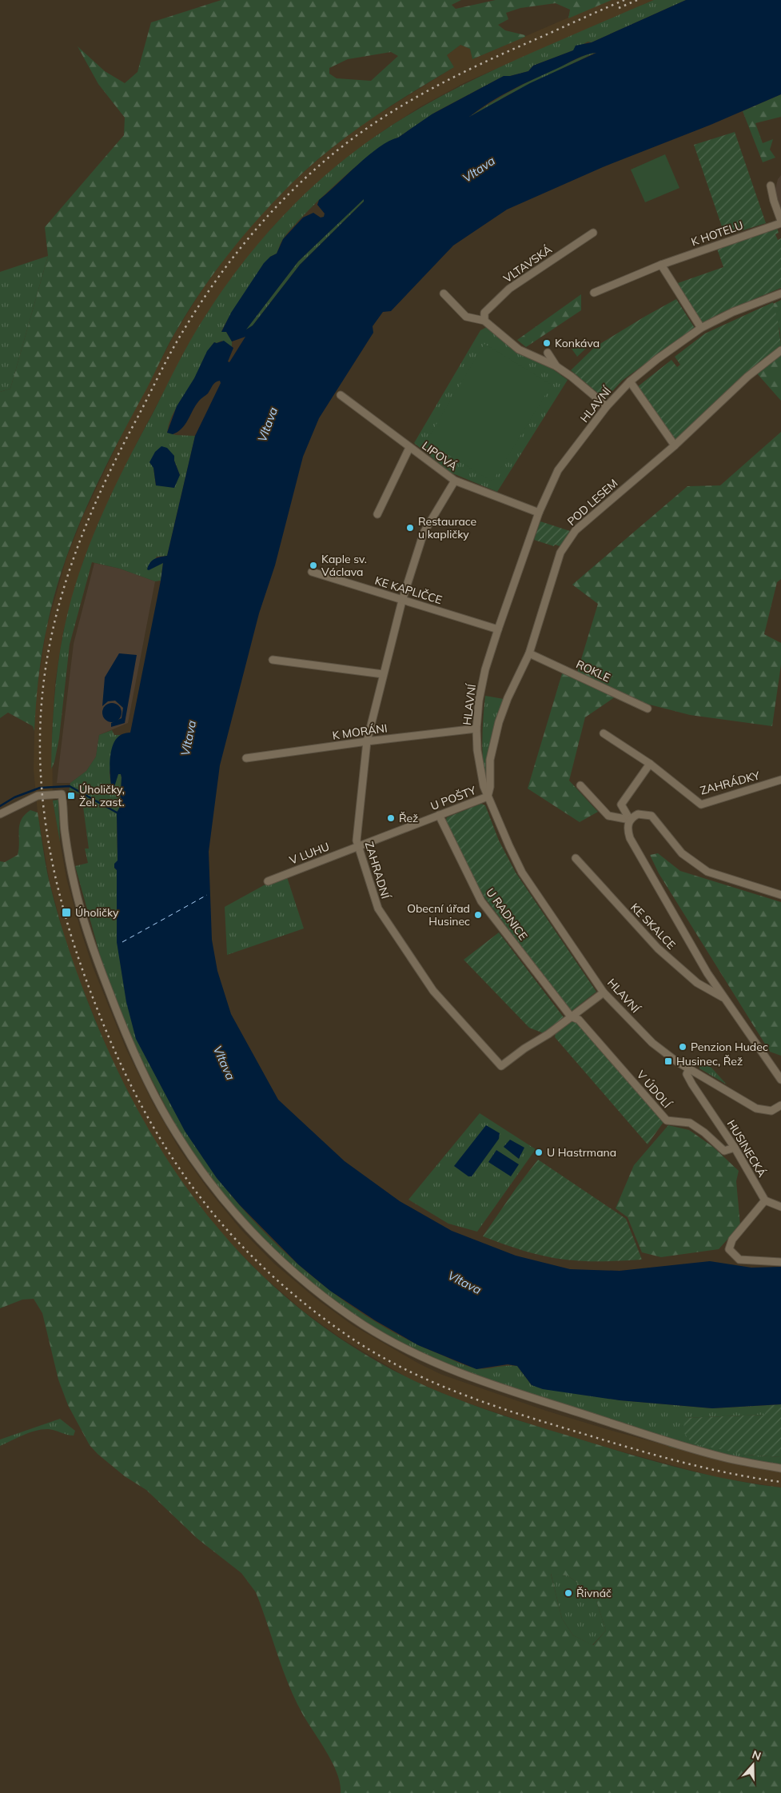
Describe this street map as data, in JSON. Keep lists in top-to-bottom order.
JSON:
{
  "streets": {
    "street": [
      "K HOTELU",
      "VLTAVSKÁ",
      "HLAVNÍ",
      "LIPOVÁ",
      "POD LESEM",
      "KE KAPLIČCE",
      "ROKLE",
      "K MORÁNI",
      "ZAHRÁDKY",
      "U POŠTY",
      "V LUHU",
      "ZAHRADNÍ",
      "U RADNICE",
      "KE SKALCE",
      "V ÚDOLÍ",
      "HUSINECKÁ"
    ]
  },
  "crossings": [
    ["HLAVNÍ", "LIPOVÁ"],
    ["HLAVNÍ", "POD LESEM"],
    ["HLAVNÍ", "KE KAPLIČCE"],
    ["HLAVNÍ", "K MORÁNI"],
    ["HLAVNÍ", "U POŠTY"],
    ["HLAVNÍ", "ZAHRADNÍ"],
    ["HLAVNÍ", "HUSINECKÁ"],
    ["LIPOVÁ", "ZAHRADNÍ"],
    ["POD LESEM", "ROKLE"],
    ["POD LESEM", "U POŠTY"],
    ["KE KAPLIČCE", "ZAHRADNÍ"],
    ["K MORÁNI", "ZAHRADNÍ"],
    ["U POŠTY", "V LUHU"],
    ["U POŠTY", "ZAHRADNÍ"],
    ["U POŠTY", "U RADNICE"],
    ["V LUHU", "ZAHRADNÍ"],
    ["ZAHRADNÍ", "U RADNICE"],
    ["ZAHRADNÍ", "V ÚDOLÍ"],
    ["U RADNICE", "V ÚDOLÍ"],
    ["V ÚDOLÍ", "HUSINECKÁ"]
  ],
  "water": ["Vltava"],
  "places": {
    "other": [
      "Konkáva",
      "Restaurace u kapličky",
      "Kaple sv. Václava",
      "Řež",
      "Obecní úřad Husinec",
      "Penzion Hudec",
      "U Hastrmana",
      "Řivnáč"
    ],
    "transit": ["Úholičky, Žel. zast.", "Úholičky", "Husinec, Řež"]
  },
  "north": "top"
}
